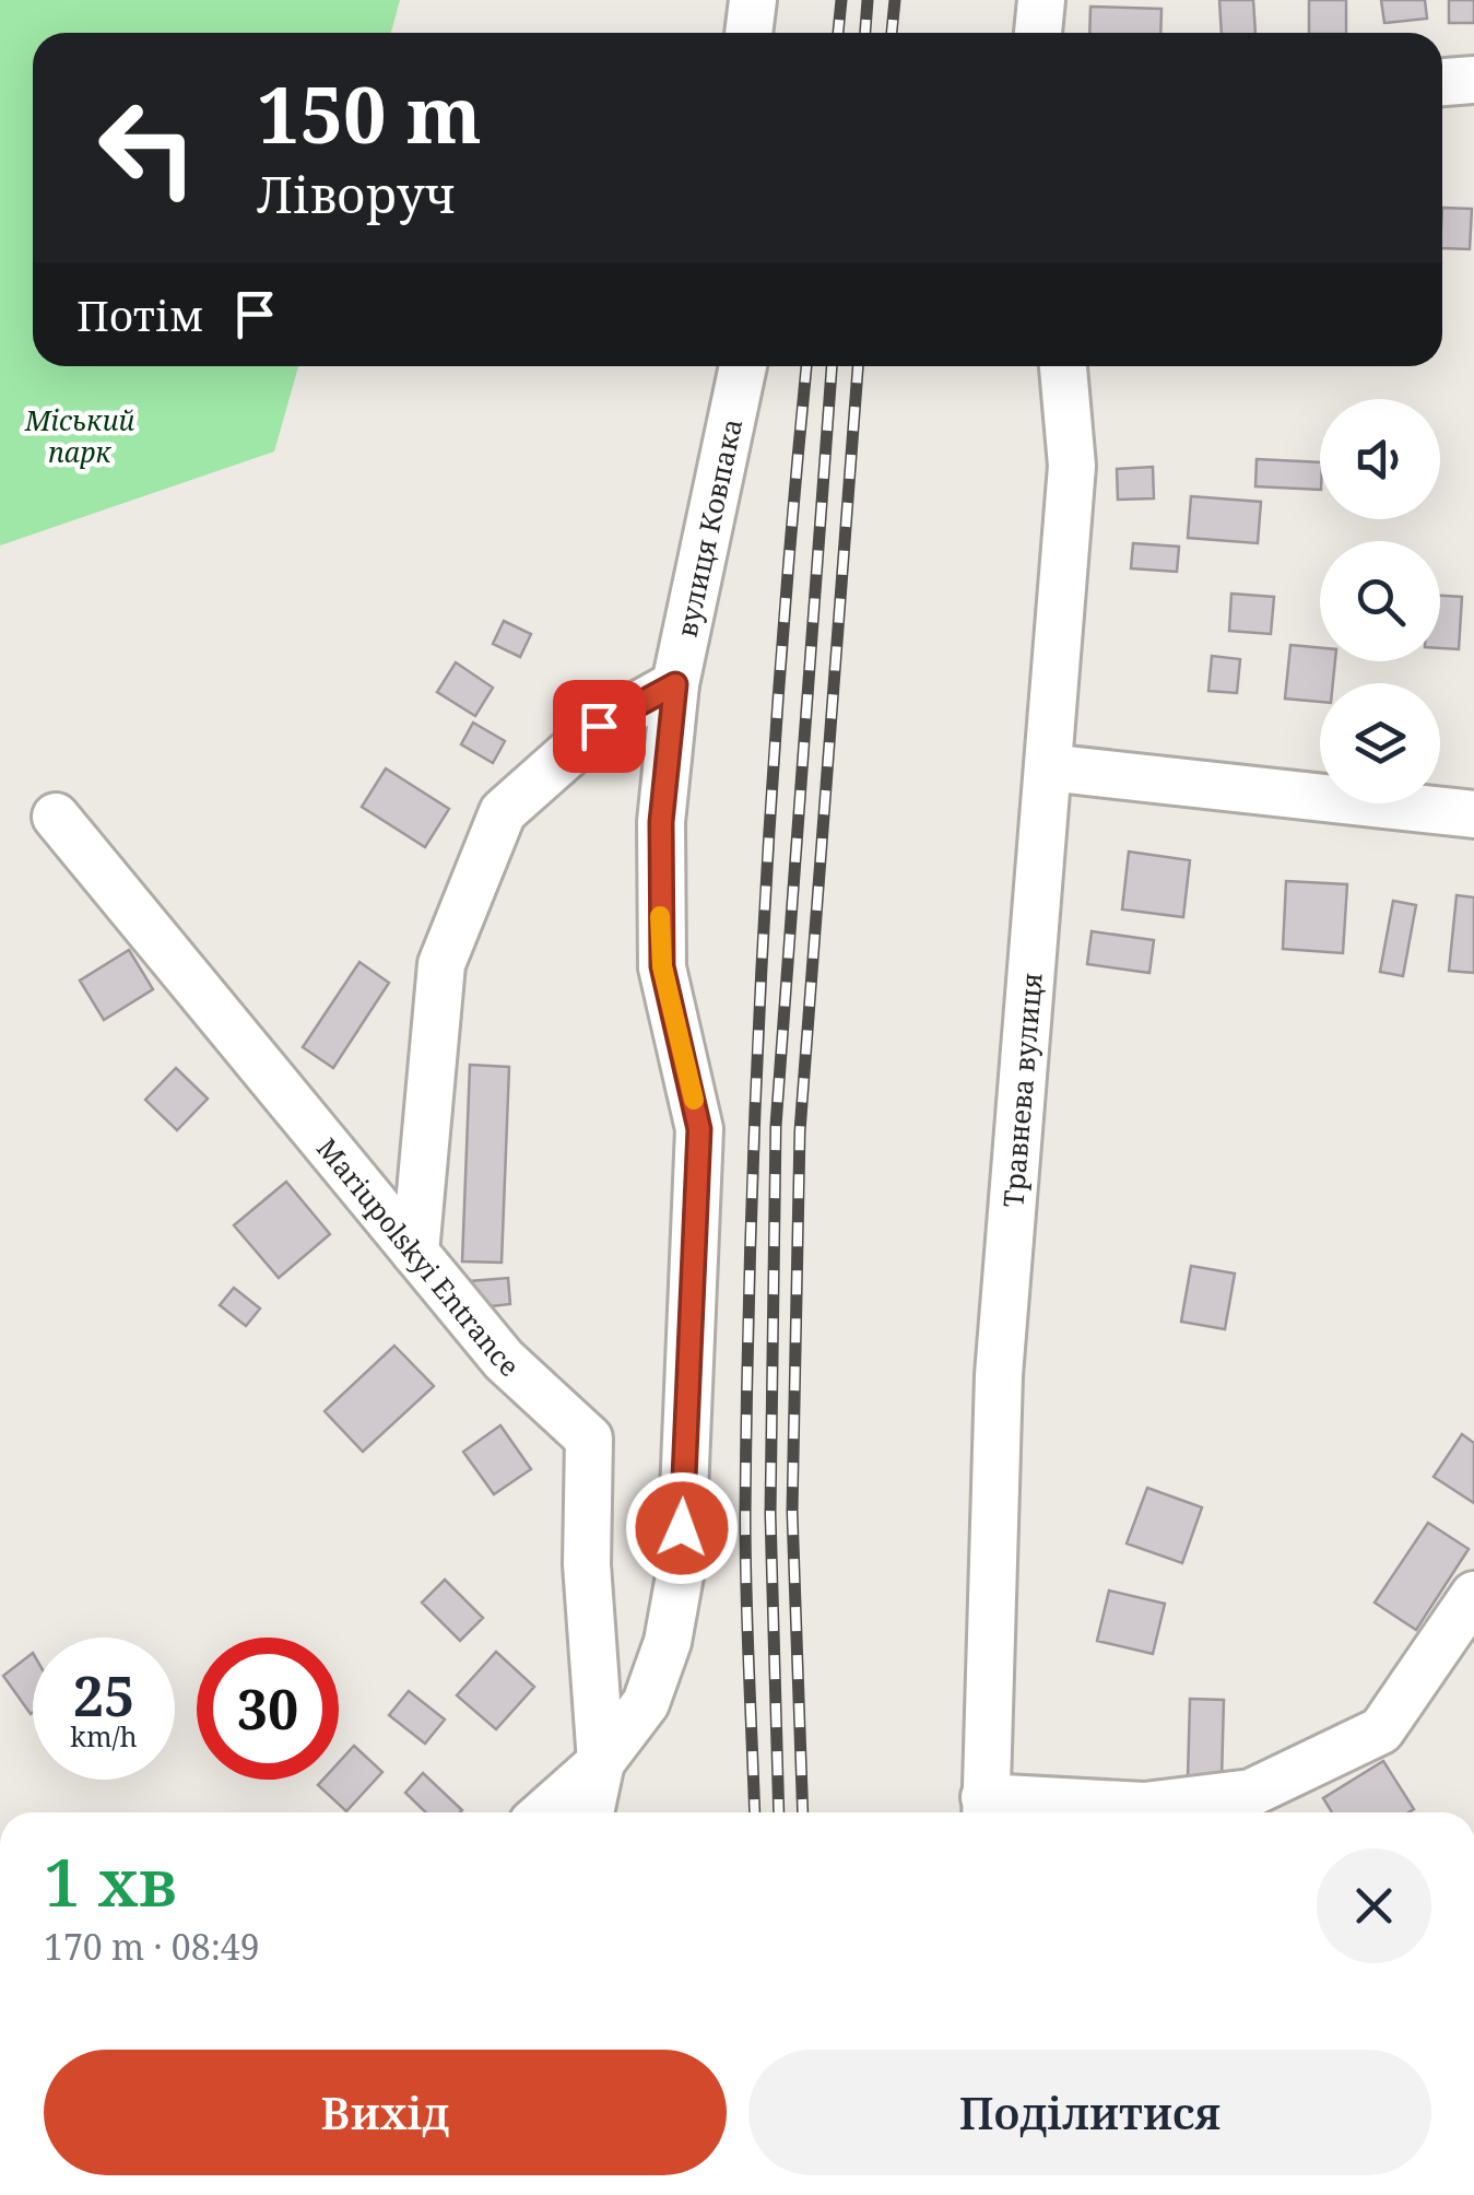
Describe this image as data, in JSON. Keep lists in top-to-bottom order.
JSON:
{
  "streets": {
    "street": ["вулиця Ковпака", "Травнева вулиця", "Mariupolskyi Entrance"]
  },
  "crossings": [
    ["вулиця Ковпака", "Mariupolskyi Entrance"]
  ],
  "parks": ["Міський парк"],
  "page": {
    "turn": ["150 m", "Ліворуч"],
    "then": "Потім",
    "speed": "25 km/h",
    "limit": "30",
    "heading": ["1 хв", "170 m · 08:49"],
    "buttons": ["Вихід", "Поділитися"]
  }
}
